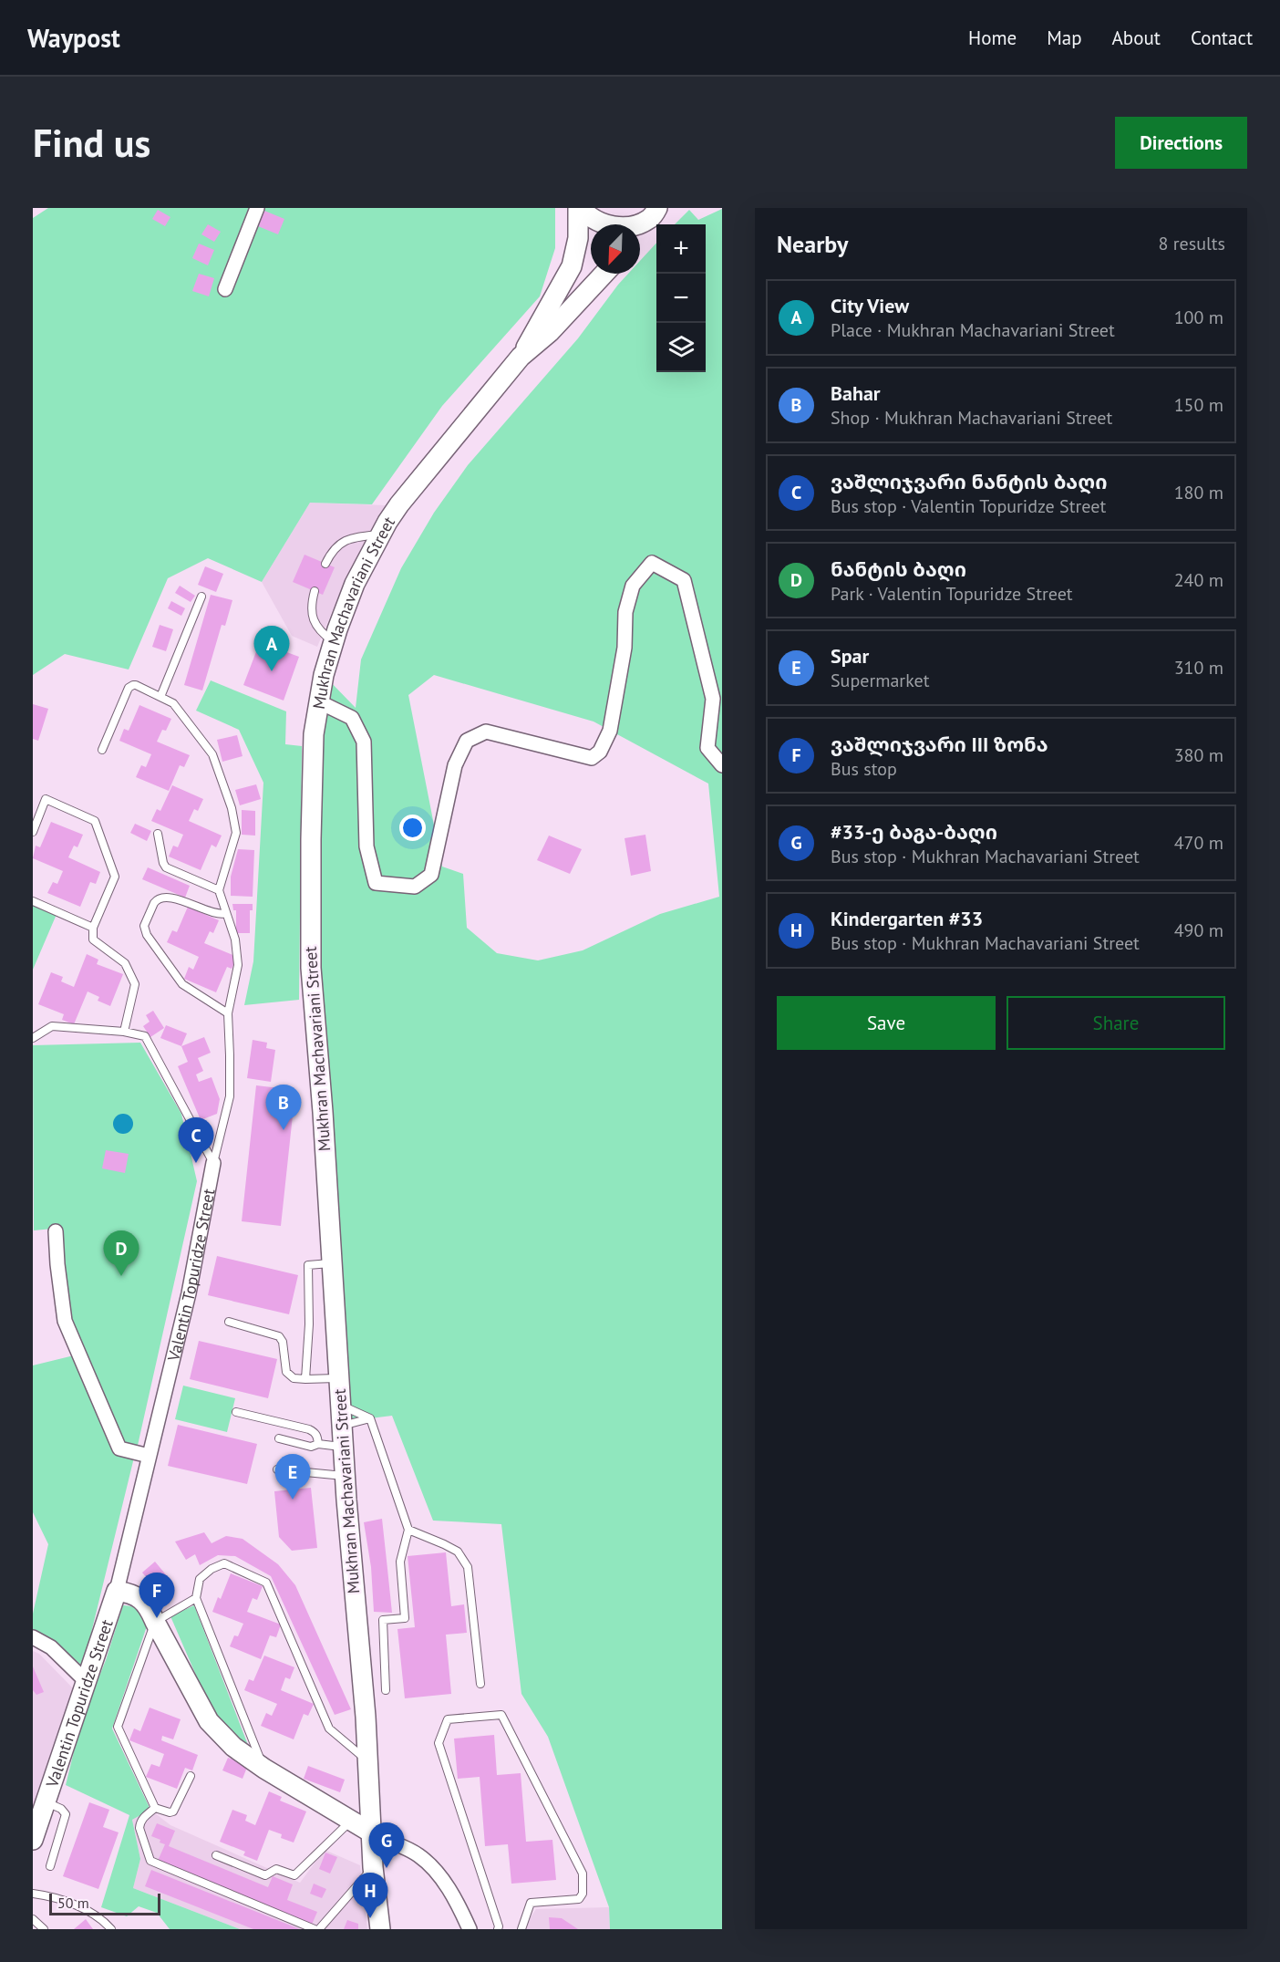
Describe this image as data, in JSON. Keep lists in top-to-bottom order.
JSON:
{
  "streets": {
    "main road": ["Mukhran Machavariani Street", "Valentin Topuridze Street"]
  },
  "scale_bar": "50 m",
  "north": "bottom left",
  "page": {
    "header": "Waypost",
    "nav": [
      "Home",
      "Map",
      "About",
      "Contact"
    ],
    "buttons": [
      "Directions",
      ["Save", "Share"]
    ],
    "title": "Find us",
    "heading": ["Nearby", "8 results"],
    "map_buttons": ["+", "−"],
    "list": [
      {
        "mark": "A",
        "name": "City View",
        "note": "Place · Mukhran Machavariani Street",
        "value": "100 m"
      },
      {
        "mark": "B",
        "name": "Bahar",
        "note": "Shop · Mukhran Machavariani Street",
        "value": "150 m"
      },
      {
        "mark": "C",
        "name": "ვაშლიჯვარი ნანტის ბაღი",
        "note": "Bus stop · Valentin Topuridze Street",
        "value": "180 m"
      },
      {
        "mark": "D",
        "name": "ნანტის ბაღი",
        "note": "Park · Valentin Topuridze Street",
        "value": "240 m"
      },
      {
        "mark": "E",
        "name": "Spar",
        "note": "Supermarket",
        "value": "310 m"
      },
      {
        "mark": "F",
        "name": "ვაშლიჯვარი III ზონა",
        "note": "Bus stop",
        "value": "380 m"
      },
      {
        "mark": "G",
        "name": "#33-ე ბაგა-ბაღი",
        "note": "Bus stop · Mukhran Machavariani Street",
        "value": "470 m"
      },
      {
        "mark": "H",
        "name": "Kindergarten #33",
        "note": "Bus stop · Mukhran Machavariani Street",
        "value": "490 m"
      }
    ],
    "pins": [
      "A",
      "B",
      "C",
      "D",
      "E",
      "F",
      "G",
      "H"
    ],
    "scale": "50 m"
  }
}
